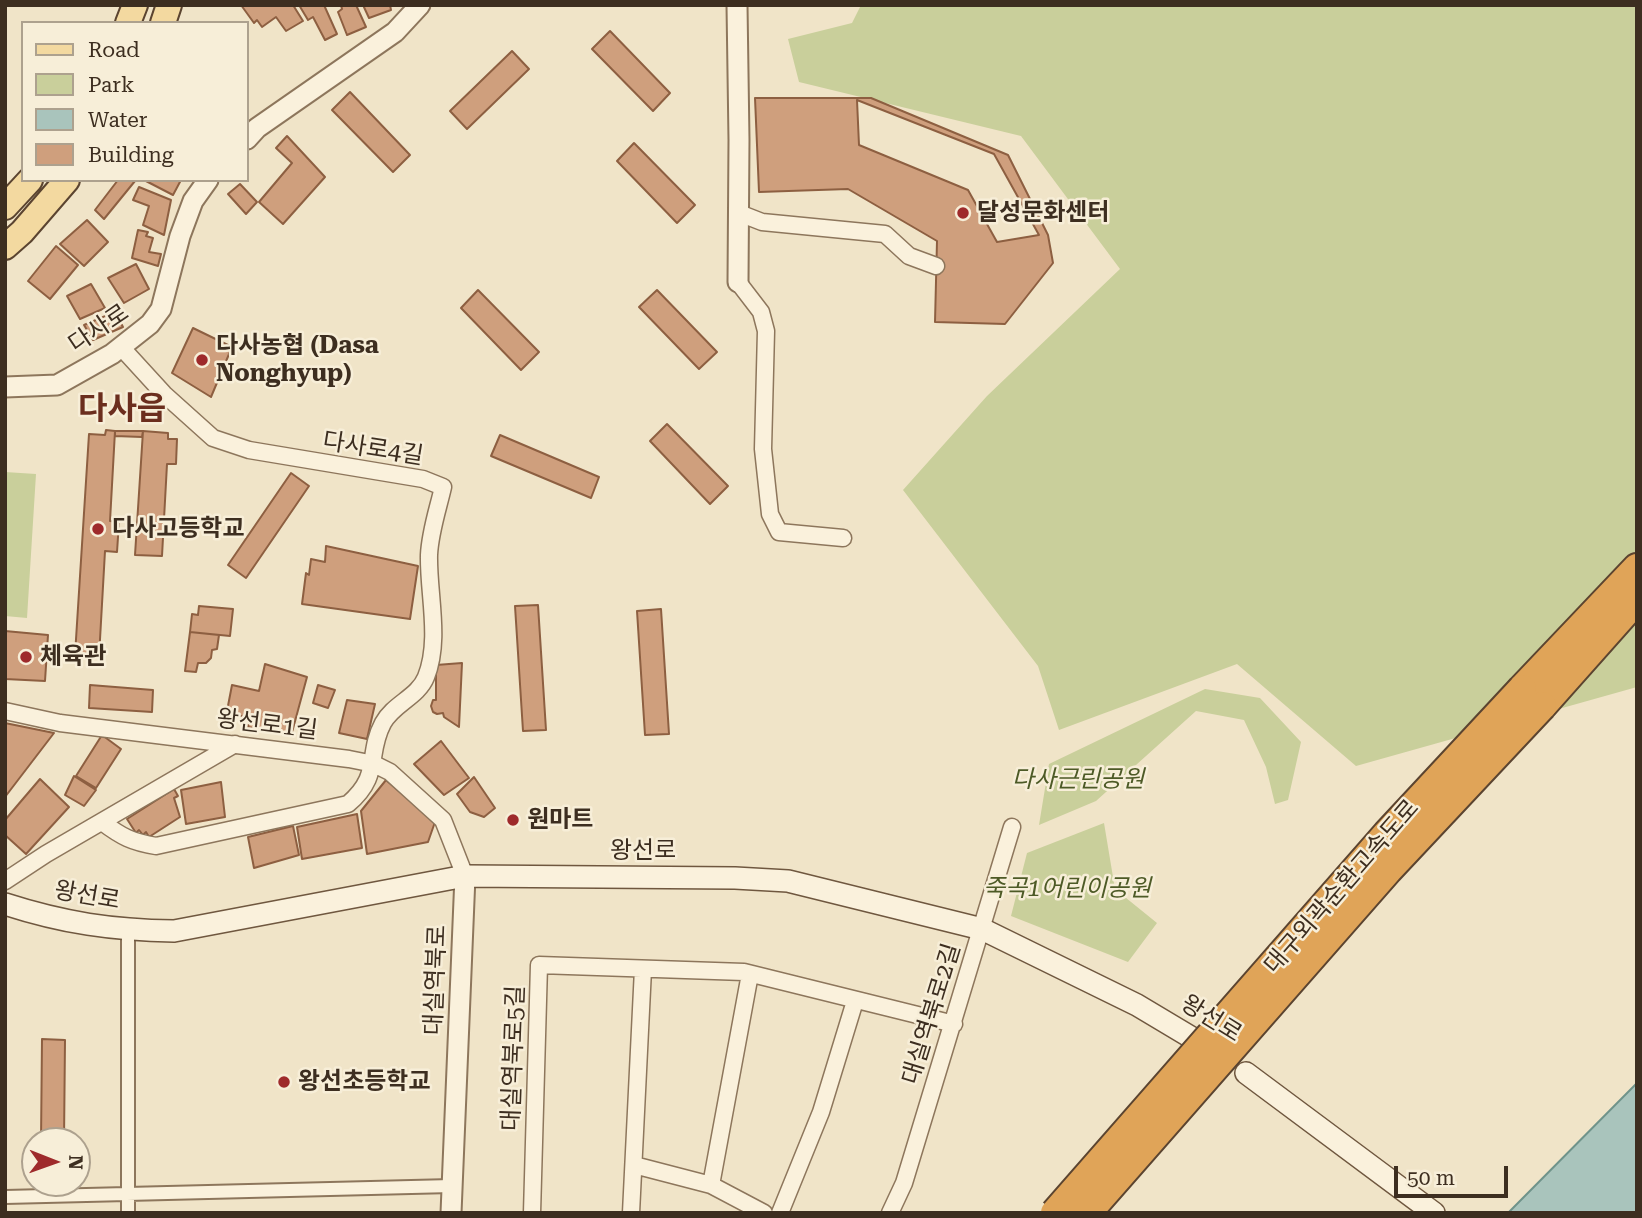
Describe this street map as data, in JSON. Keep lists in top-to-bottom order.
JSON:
{
  "streets": {
    "highway": ["대구외곽순환고속도로"],
    "main road": ["왕선로"],
    "street": [
      "다사로",
      "다사로4길",
      "왕선로1길",
      "대실역북로",
      "대실역북로2길",
      "대실역북로5길"
    ]
  },
  "crossings": [
    ["다사로", "다사로4길"],
    ["다사로4길", "왕선로1길"],
    ["왕선로1길", "왕선로"],
    ["왕선로1길", "대실역북로"],
    ["왕선로", "대실역북로"],
    ["왕선로", "대실역북로2길"],
    ["대실역북로2길", "대실역북로5길"]
  ],
  "districts": ["다사읍"],
  "parks": ["다사근린공원", "죽곡1어린이공원"],
  "places": [
    "달성문화센터",
    "다사농협 (Dasa Nonghyup)",
    "다사고등학교",
    "체육관",
    "원마트",
    "왕선초등학교"
  ],
  "legend": [
    "Road",
    "Park",
    "Water",
    "Building"
  ],
  "scale_bar": "50 m",
  "north": "right"
}
